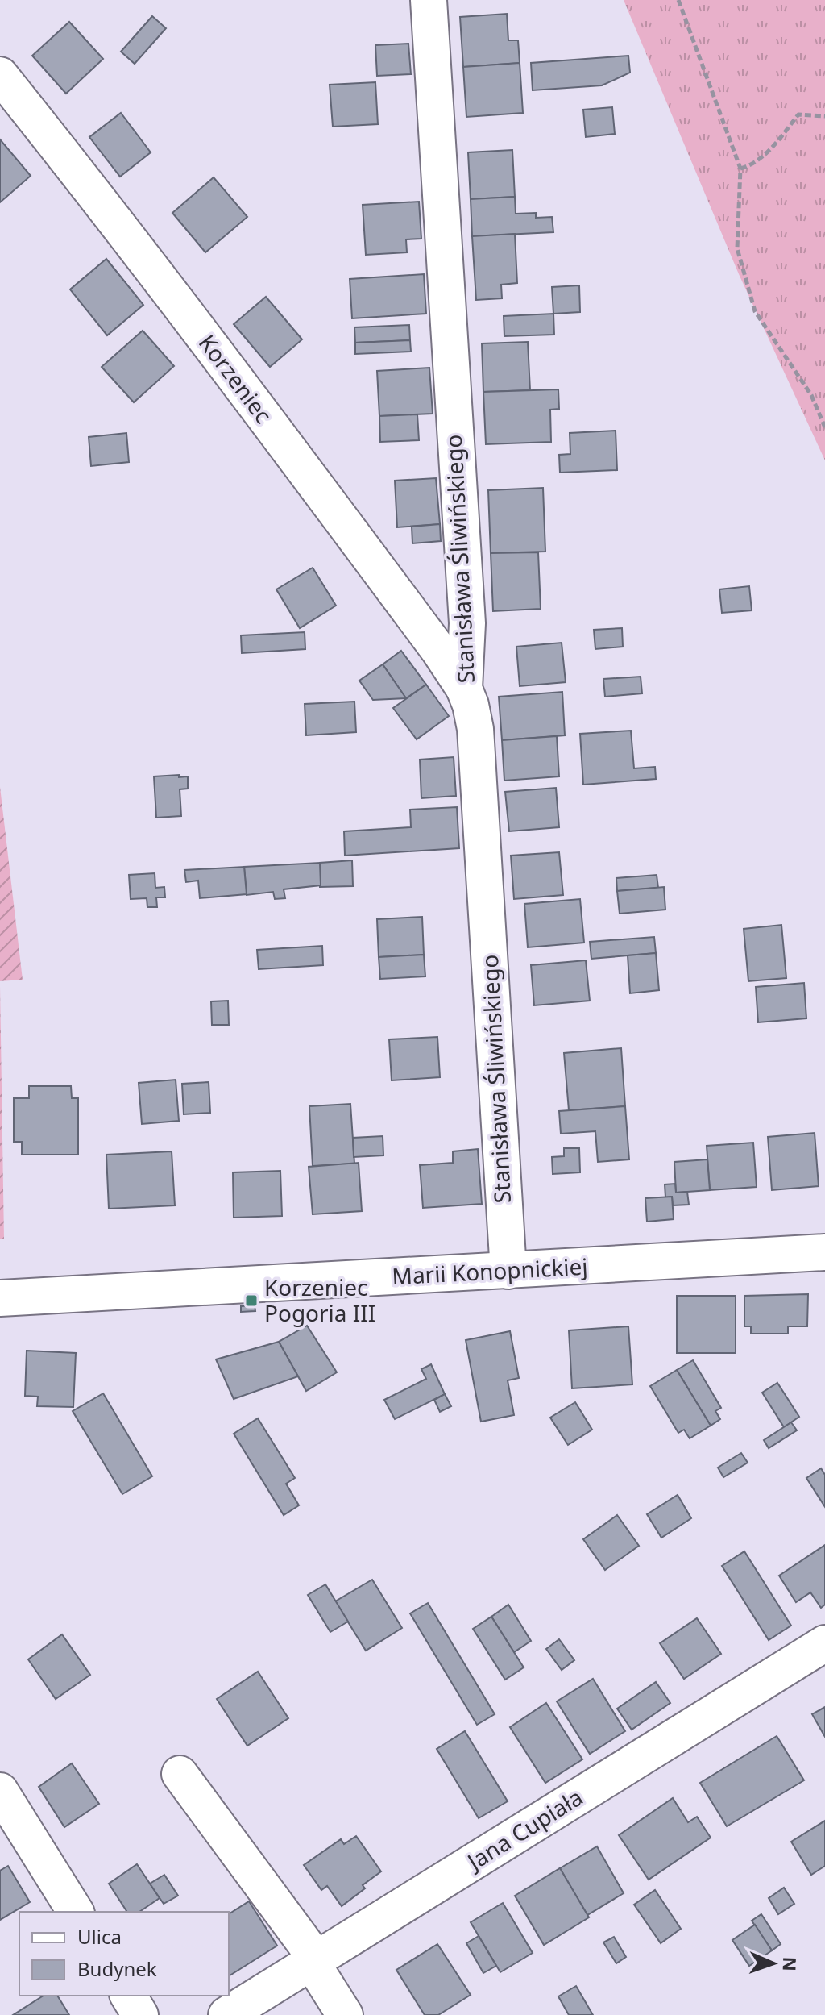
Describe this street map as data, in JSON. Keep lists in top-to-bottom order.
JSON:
{
  "streets": {
    "street": [
      "Korzeniec",
      "Stanisława Śliwińskiego",
      "Marii Konopnickiej",
      "Jana Cupiała"
    ]
  },
  "crossings": [
    ["Korzeniec", "Stanisława Śliwińskiego"],
    ["Stanisława Śliwińskiego", "Marii Konopnickiej"]
  ],
  "places": {
    "transit": ["Korzeniec Pogoria III"]
  },
  "legend": ["Ulica", "Budynek"],
  "north": "right"
}
